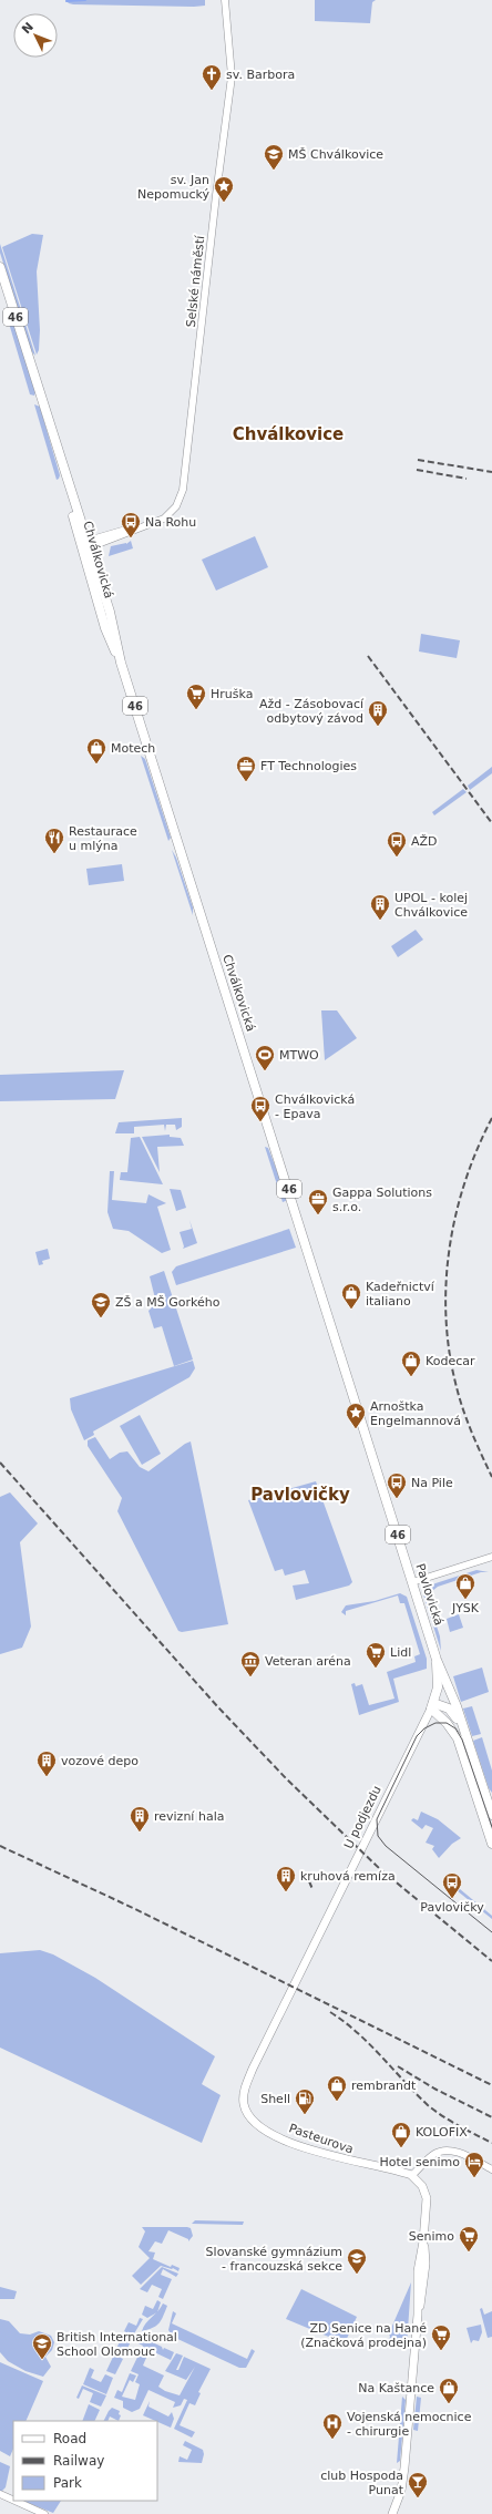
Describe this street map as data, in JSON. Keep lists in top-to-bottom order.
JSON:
{
  "streets": {
    "main road": [
      "46",
      "Chválkovická",
      "Pavlovická",
      "U podjezdu",
      "Pasteurova"
    ],
    "street": ["Selské náměstí"]
  },
  "crossings": [
    ["Selské náměstí", "Chválkovická"],
    ["Chválkovická", "Pavlovická"],
    ["Pavlovická", "U podjezdu"],
    ["U podjezdu", "Pasteurova"]
  ],
  "districts": ["Chválkovice", "Pavlovičky"],
  "places": {
    "church": ["sv. Barbora"],
    "school or university": [
      "MŠ Chválkovice",
      "ZŠ a MŠ Gorkého",
      "Slovanské gymnázium - francouzská sekce",
      "British International School Olomouc"
    ],
    "place": ["sv. Jan Nepomucký", "Arnoštka Engelmannová"],
    "bus stop": [
      "Na Rohu",
      "AŽD",
      "Chválkovická - Epava",
      "Na Pile",
      "Pavlovičky"
    ],
    "supermarket": [
      "Hruška",
      "Lidl",
      "Senimo",
      "ZD Senice na Hané (Značková prodejna)"
    ],
    "building": [
      "Ažd - Zásobovací odbytový závod",
      "UPOL - kolej Chválkovice",
      "vozové depo",
      "revizní hala",
      "kruhová remíza"
    ],
    "shop": [
      "Motech",
      "Kadeřnictví italiano",
      "Kodecar",
      "JYSK",
      "rembrandt",
      "KOLOFIX",
      "Na Kaštance"
    ],
    "office": ["FT Technologies", "Gappa Solutions s.r.o."],
    "restaurant": ["Restaurace u mlýna"],
    "sports": ["MTWO"],
    "museum": ["Veteran aréna"],
    "fuel station": ["Shell"],
    "hotel": ["Hotel senimo"],
    "hospital": ["Vojenská nemocnice - chirurgie"],
    "bar": ["club Hospoda Punat"]
  },
  "legend": ["Road", "Railway", "Park"],
  "north": "top left"
}
